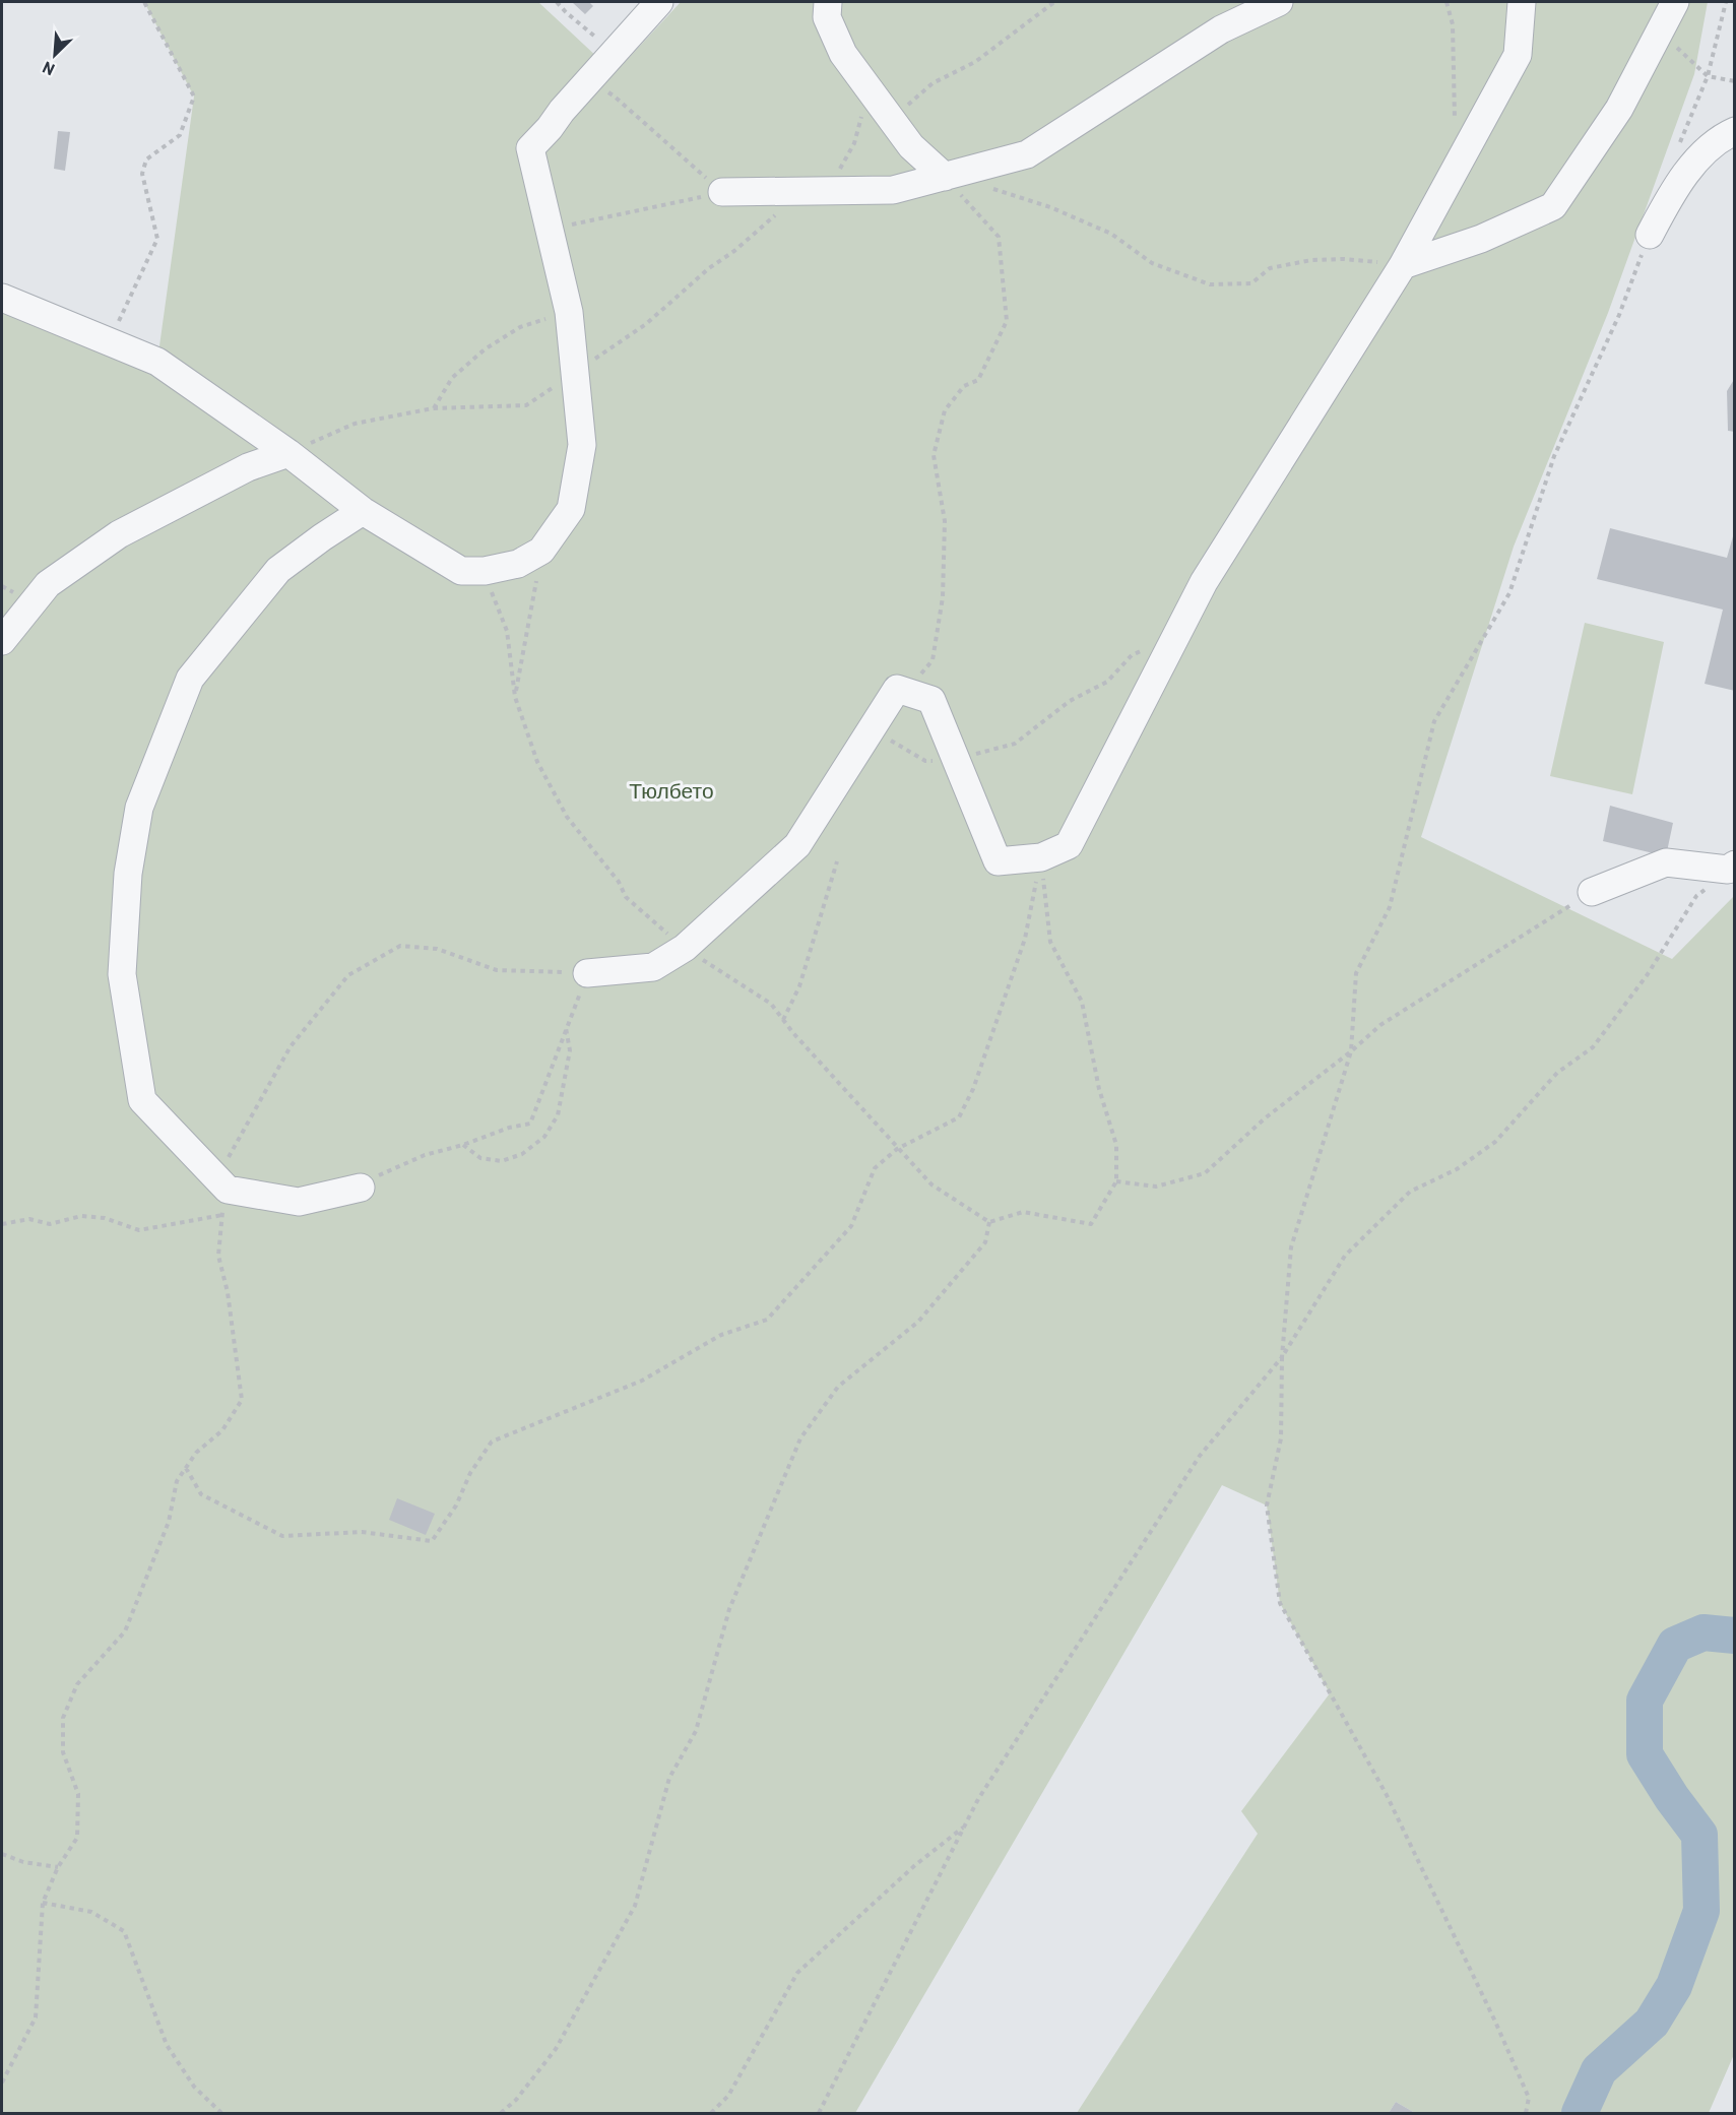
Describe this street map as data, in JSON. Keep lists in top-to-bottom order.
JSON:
{
  "parks": ["Тюлбето"],
  "north": "bottom left"
}
